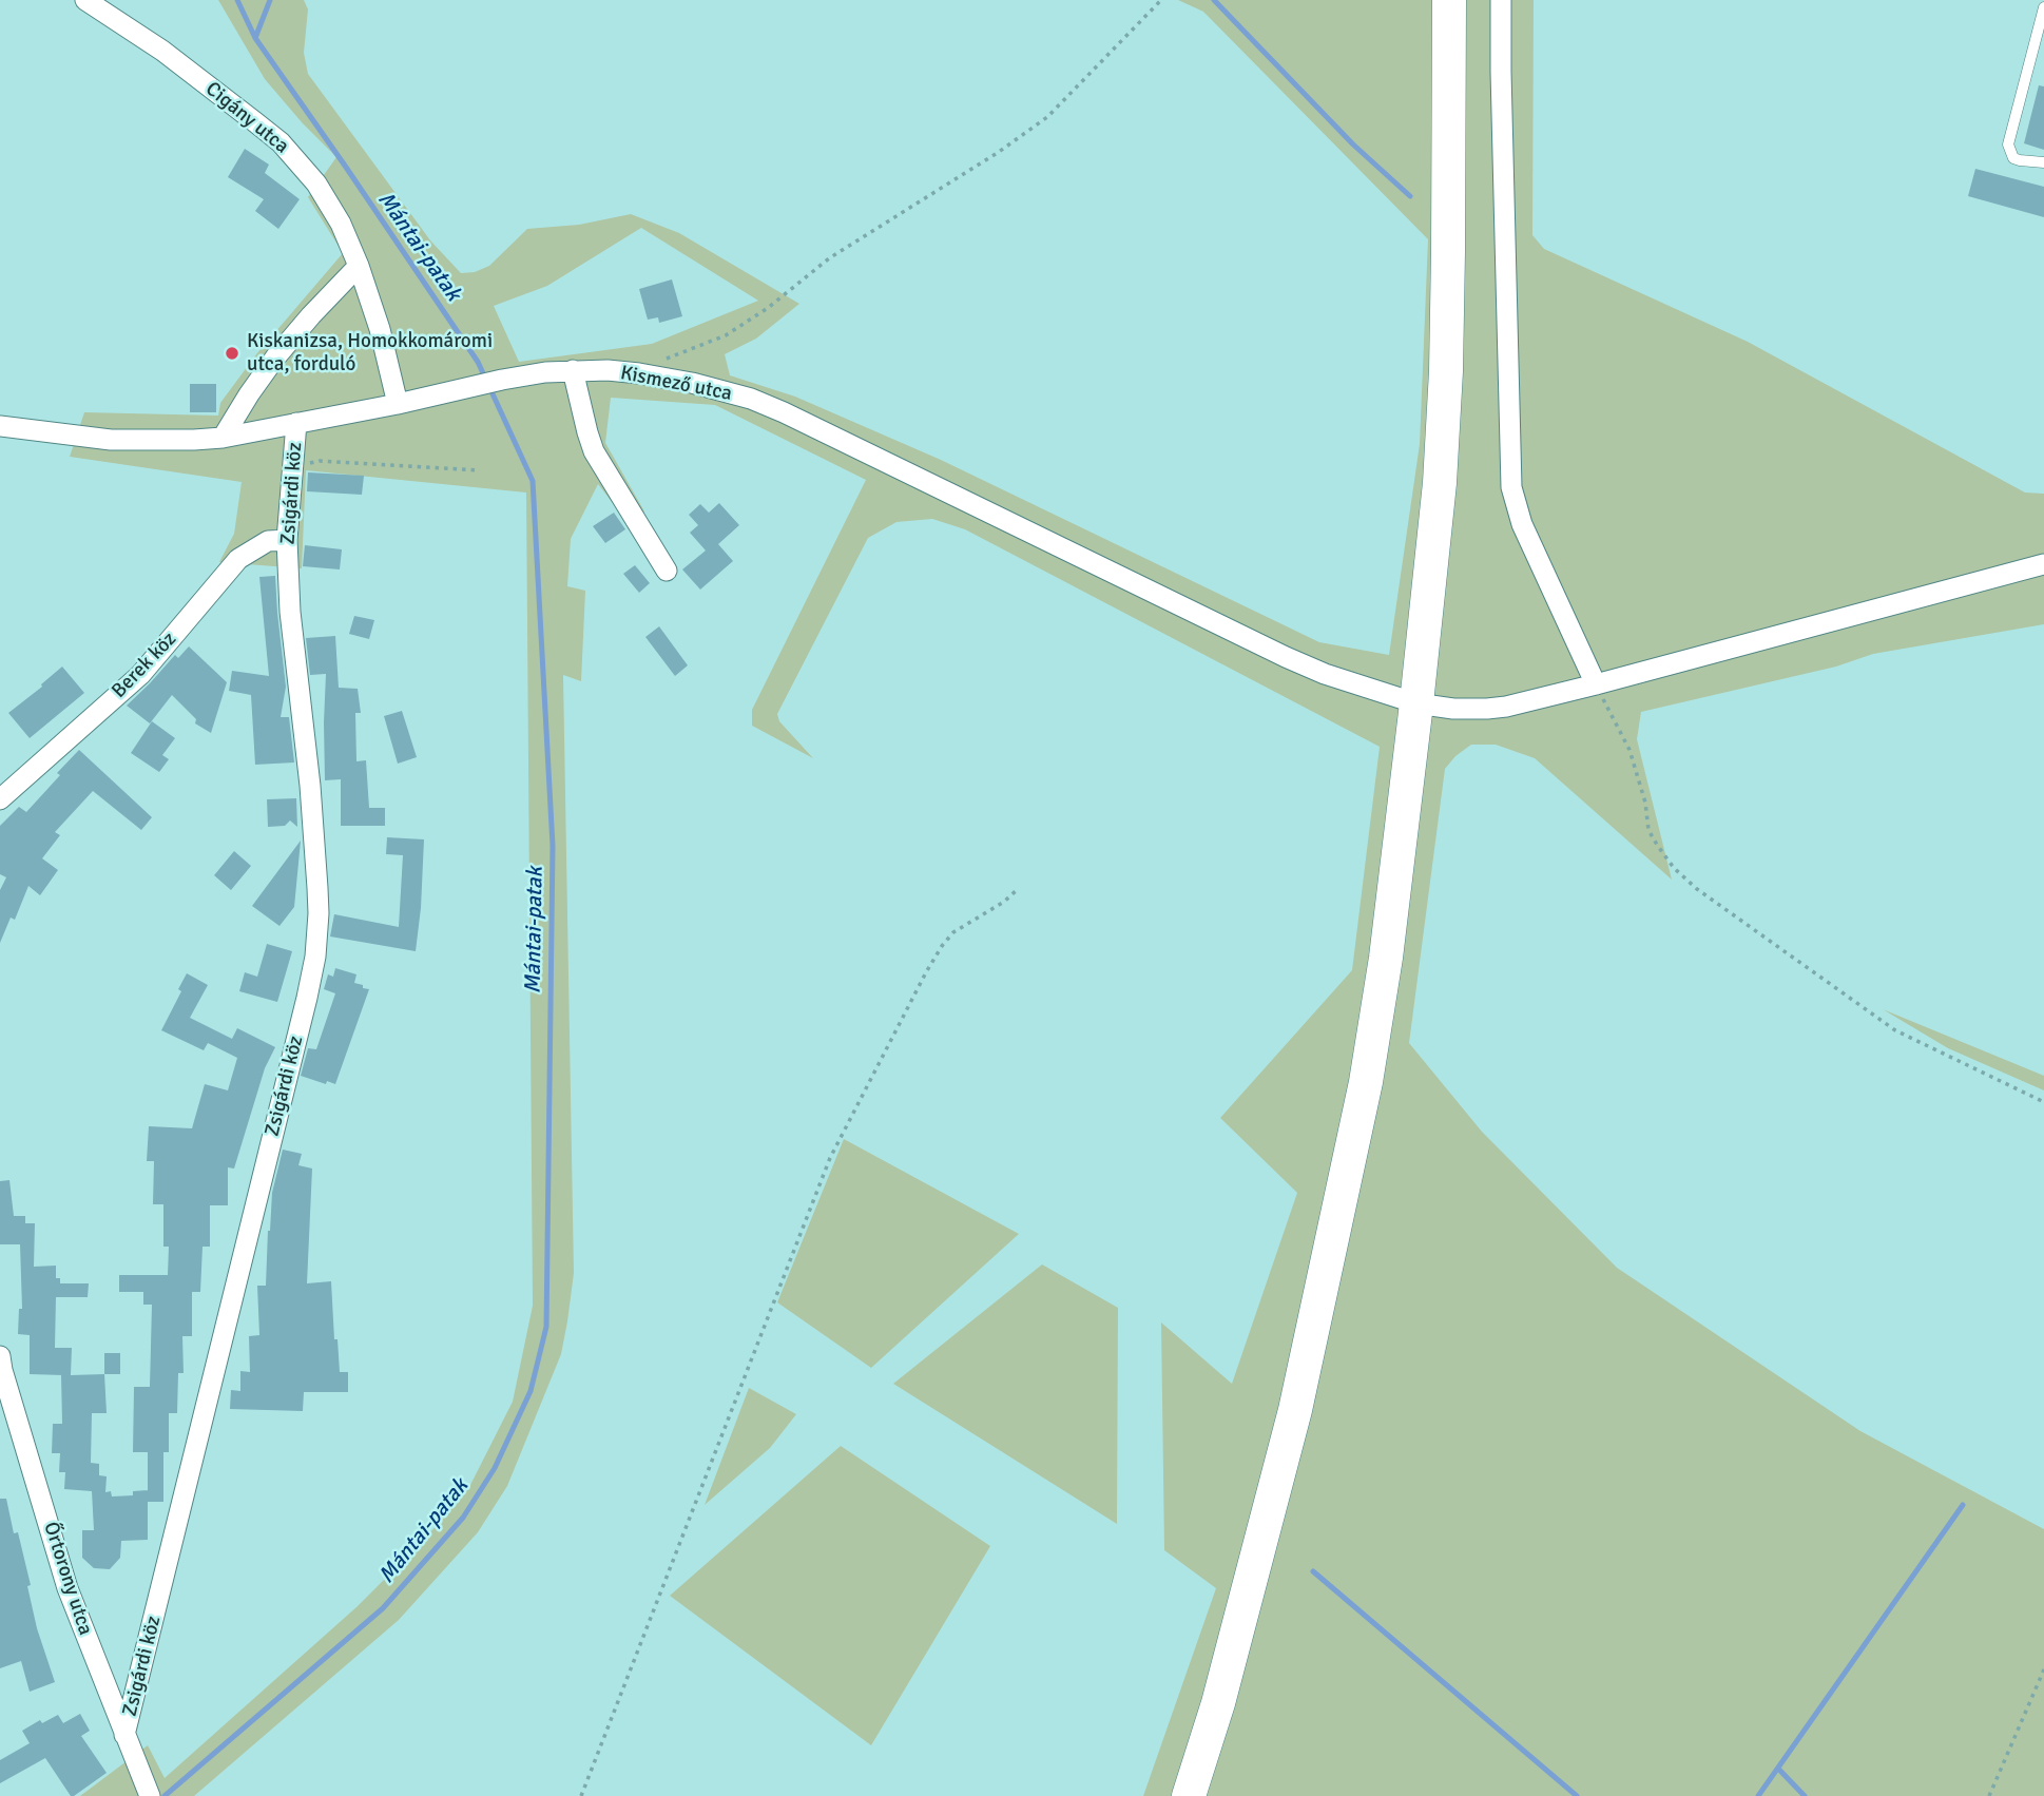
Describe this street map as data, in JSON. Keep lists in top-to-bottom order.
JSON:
{
  "streets": {
    "street": [
      "Cigány utca",
      "Kismező utca",
      "Zsigárdi köz",
      "Berek köz",
      "Őrtorony utca"
    ]
  },
  "crossings": [
    ["Cigány utca", "Kismező utca"],
    ["Kismező utca", "Zsigárdi köz"],
    ["Zsigárdi köz", "Berek köz"],
    ["Zsigárdi köz", "Őrtorony utca"]
  ],
  "water": ["Mántai-patak"],
  "places": ["Kiskanizsa, Homokkomáromi utca, forduló"]
}
